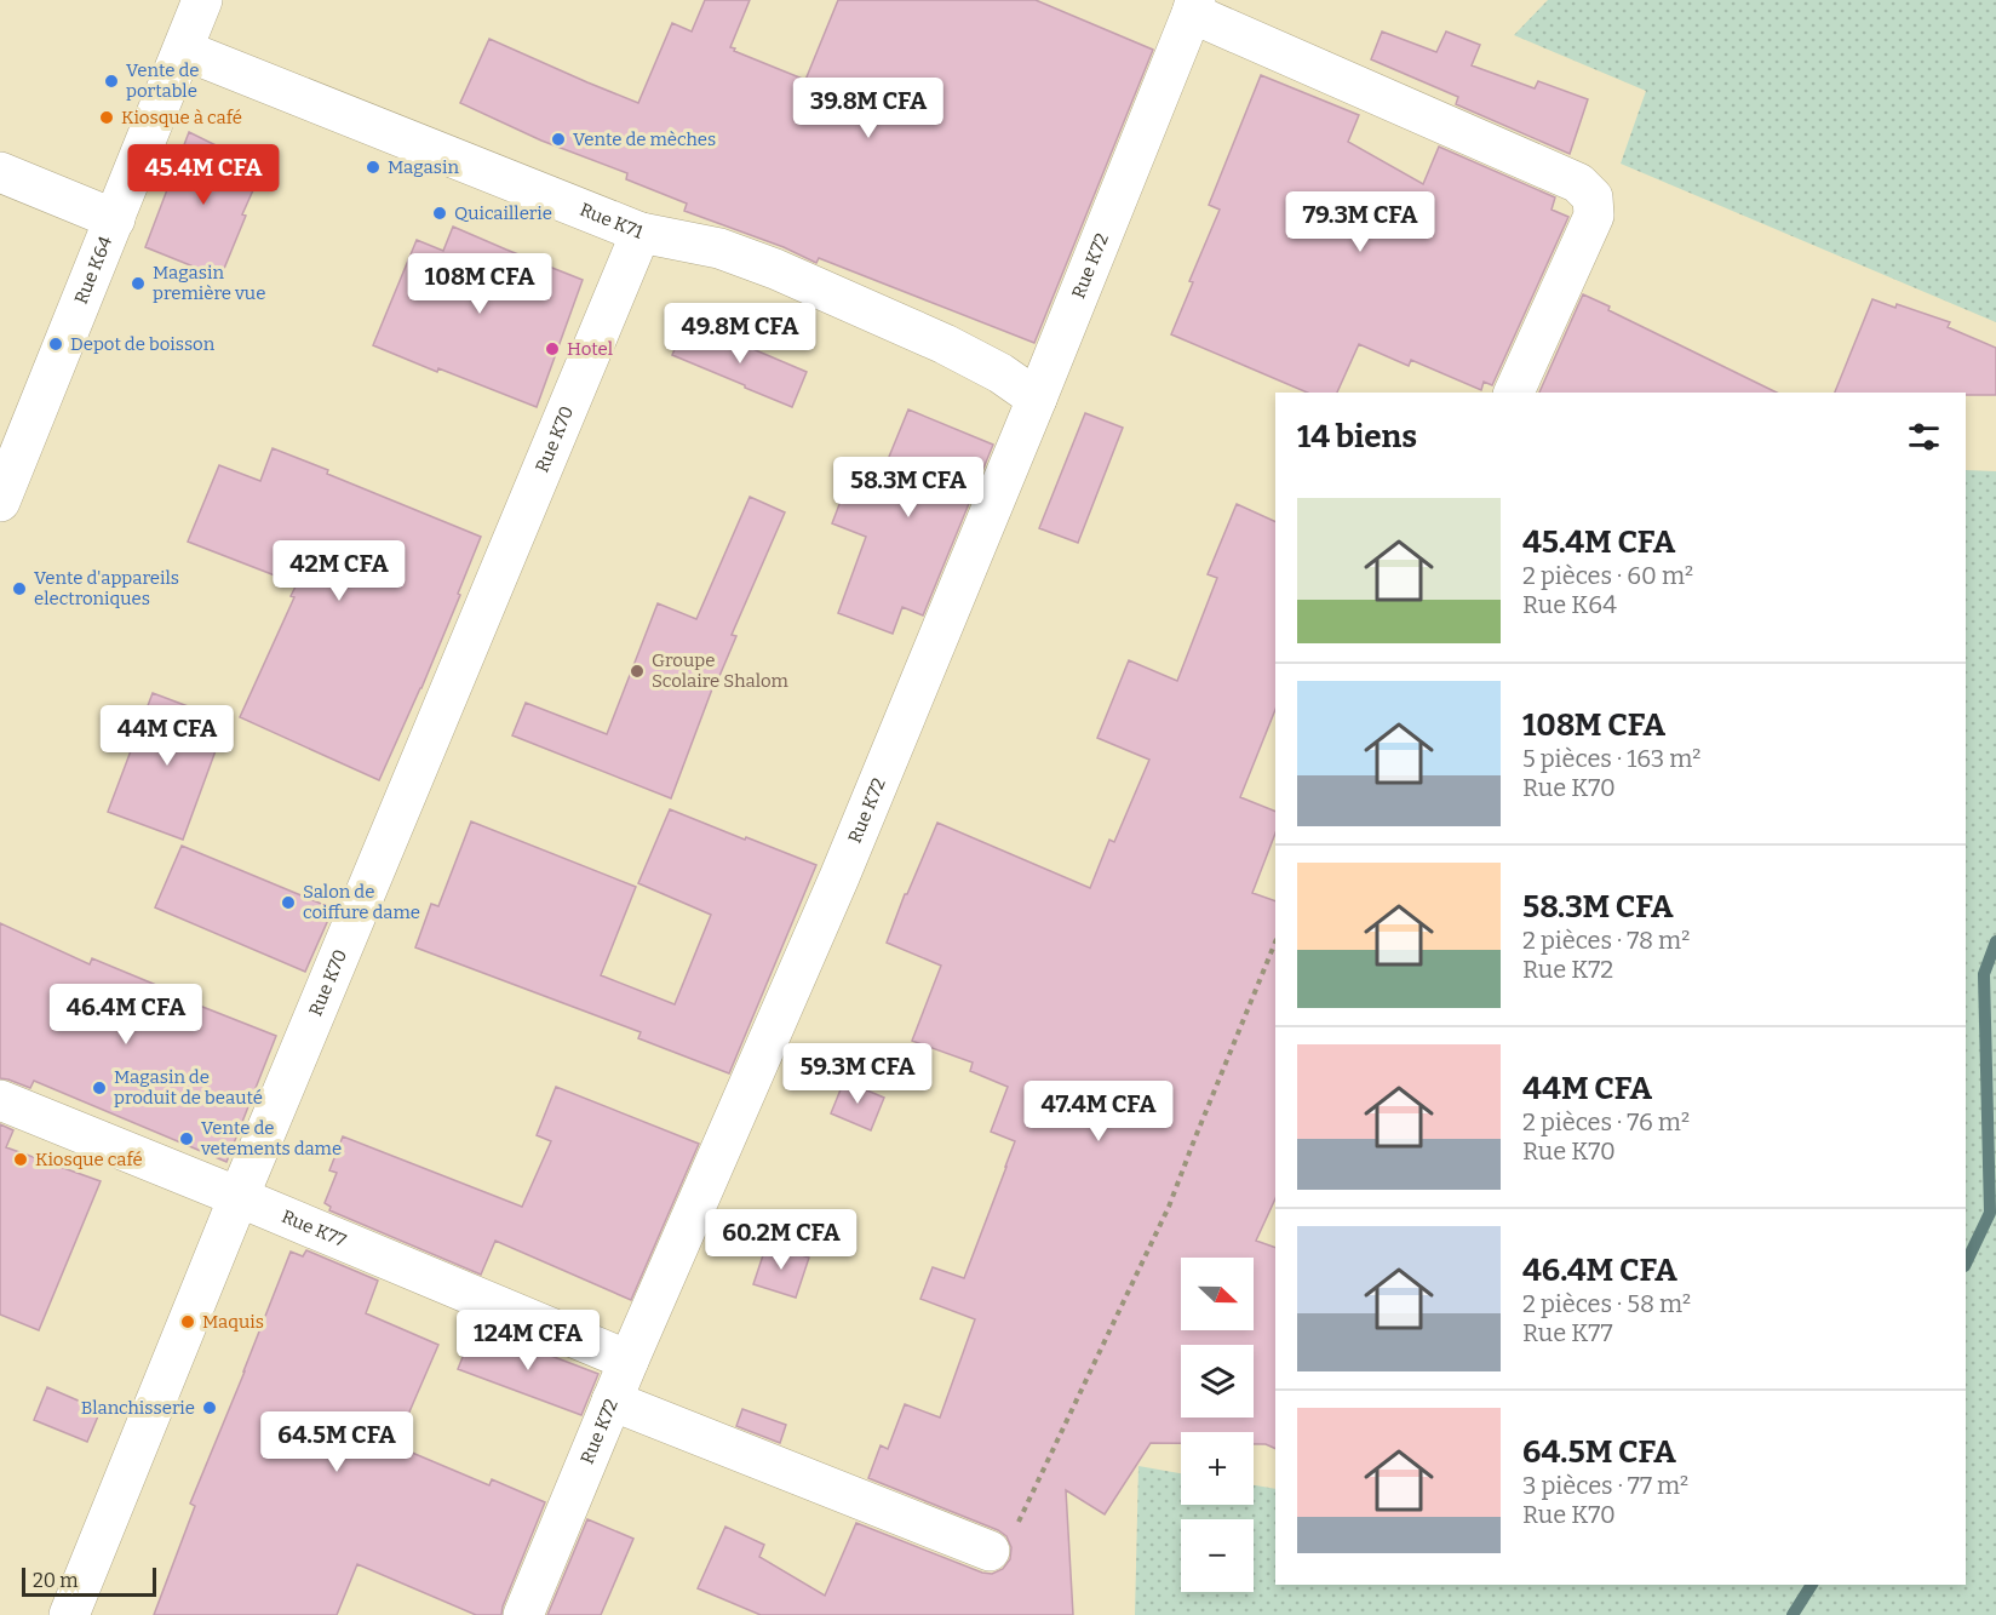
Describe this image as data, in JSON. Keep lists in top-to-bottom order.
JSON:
{
  "streets": {
    "street": [
      "Rue K71",
      "Rue K72",
      "Rue K64",
      "Rue K70",
      "Rue K77"
    ]
  },
  "crossings": [
    ["Rue K71", "Rue K72"],
    ["Rue K71", "Rue K64"],
    ["Rue K71", "Rue K70"],
    ["Rue K72", "Rue K77"],
    ["Rue K70", "Rue K77"]
  ],
  "places": [
    "Vente de portable",
    "Kiosque à café",
    "Vente de mèches",
    "Magasin",
    "Quicaillerie",
    "Magasin première vue",
    "Depot de boisson",
    "Hotel",
    "Vente d'appareils electroniques",
    "Groupe Scolaire Shalom",
    "Salon de coiffure dame",
    "Magasin de produit de beauté",
    "Vente de vetements dame",
    "Kiosque café",
    "Maquis",
    "Blanchisserie"
  ],
  "scale_bar": "20 m",
  "north": "right",
  "page": {
    "price": [
      "39.8M CFA",
      "45.4M CFA",
      "79.3M CFA",
      "108M CFA",
      "49.8M CFA",
      "58.3M CFA",
      "42M CFA",
      "44M CFA",
      "46.4M CFA",
      "59.3M CFA",
      "47.4M CFA",
      "60.2M CFA",
      "124M CFA",
      "64.5M CFA"
    ],
    "heading": "14 biens",
    "list": [
      {
        "name": "45.4M CFA",
        "note": "2 pièces · 60 m² · Rue K64"
      },
      {
        "name": "108M CFA",
        "note": "5 pièces · 163 m² · Rue K70"
      },
      {
        "name": "58.3M CFA",
        "note": "2 pièces · 78 m² · Rue K72"
      },
      {
        "name": "44M CFA",
        "note": "2 pièces · 76 m² · Rue K70"
      },
      {
        "name": "46.4M CFA",
        "note": "2 pièces · 58 m² · Rue K77"
      },
      {
        "name": "64.5M CFA",
        "note": "3 pièces · 77 m² · Rue K70"
      }
    ],
    "map_buttons": ["+", "−"],
    "scale": "20 m"
  }
}
